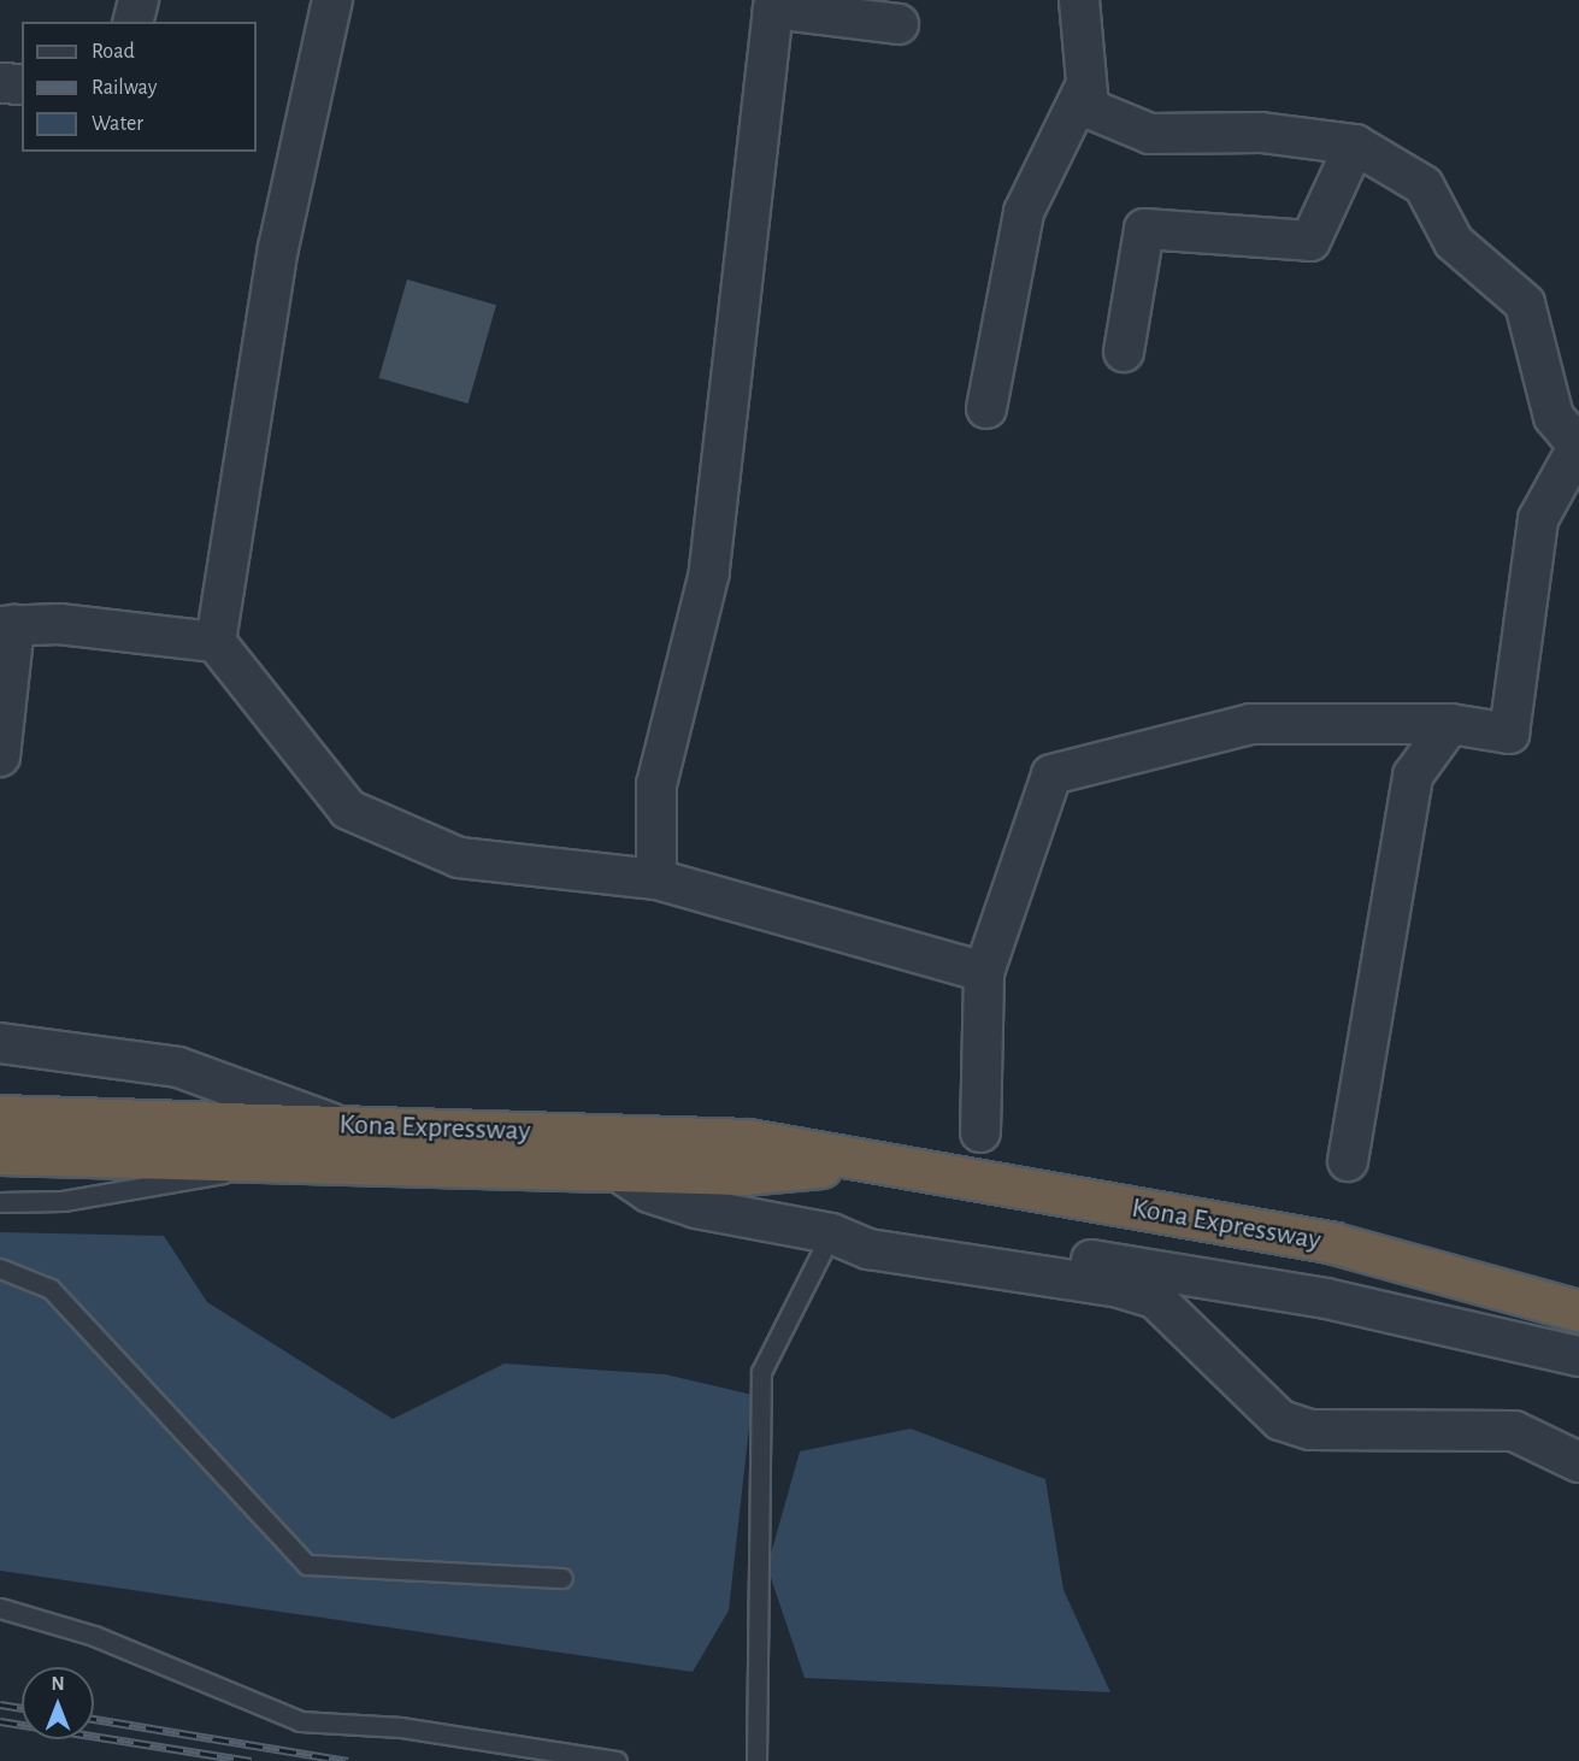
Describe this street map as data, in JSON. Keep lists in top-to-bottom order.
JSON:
{
  "streets": {
    "highway": ["Kona Expressway"]
  },
  "legend": ["Road", "Railway", "Water"],
  "north": "top"
}
